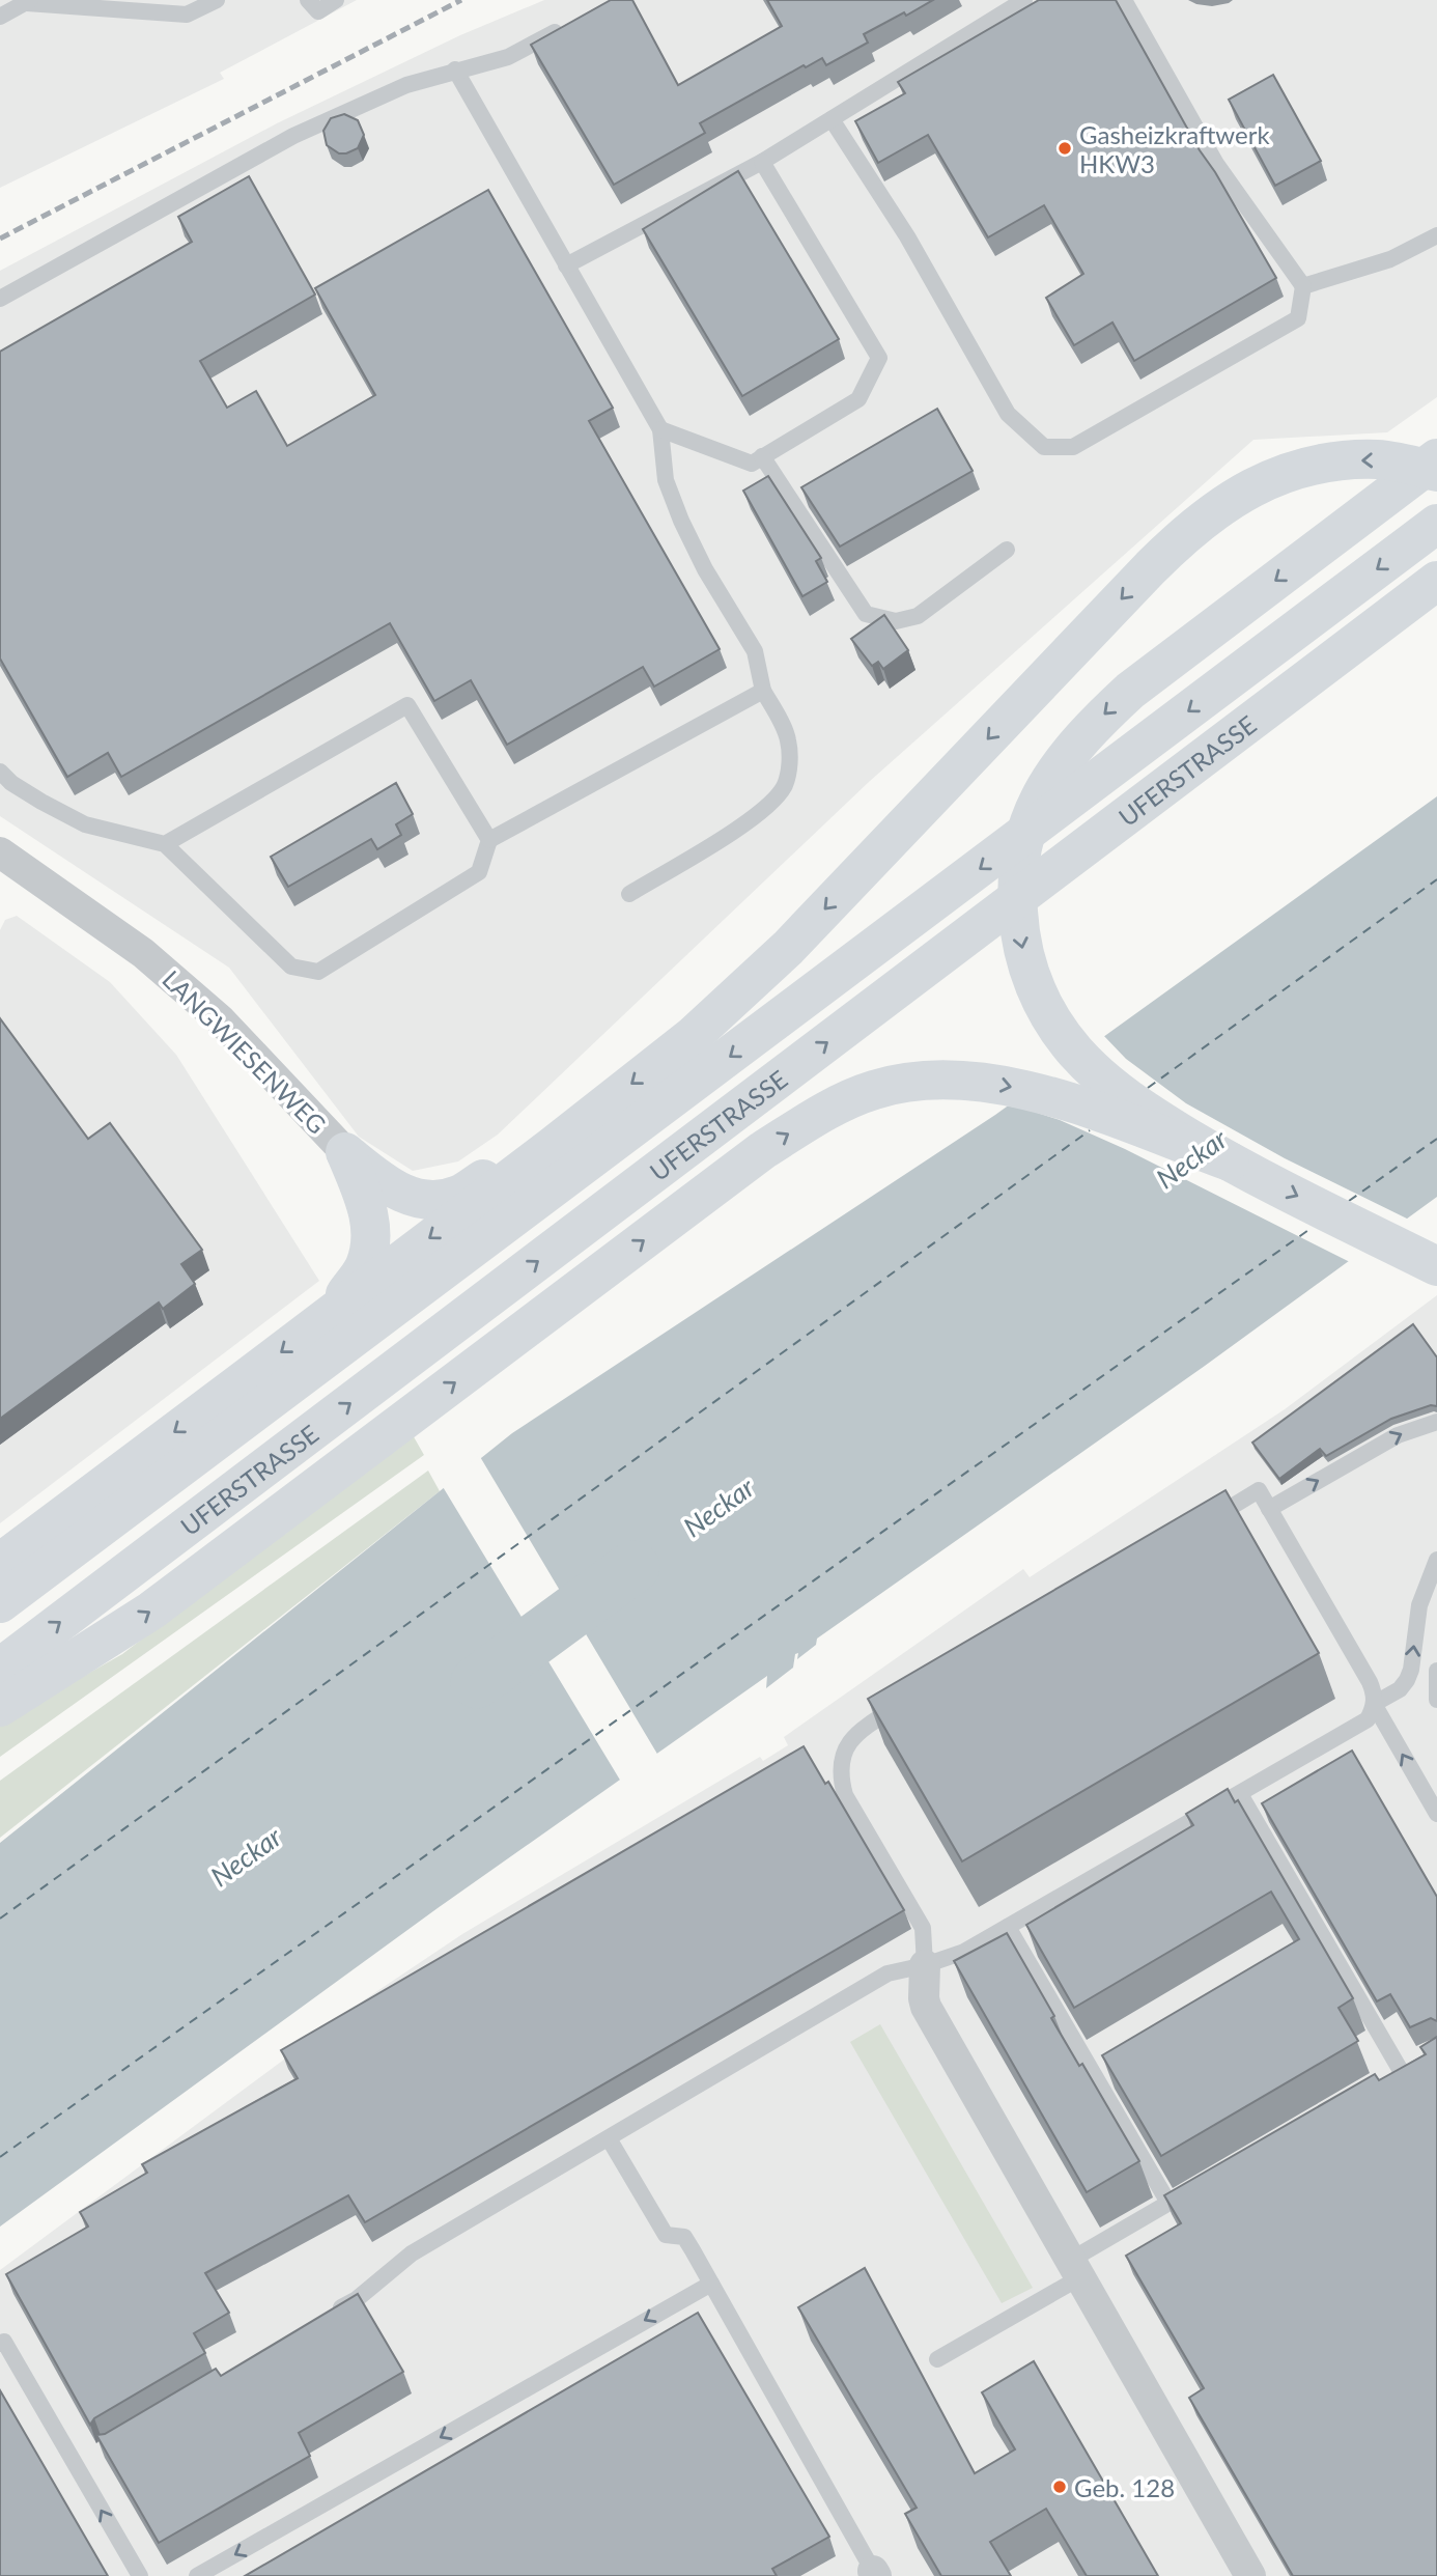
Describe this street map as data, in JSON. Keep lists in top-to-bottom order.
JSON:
{
  "streets": {
    "highway": ["UFERSTRASSE"],
    "street": ["LANGWIESENWEG"]
  },
  "water": ["Neckar"],
  "places": ["Gasheizkraftwerk HKW3", "Geb. 128"]
}
